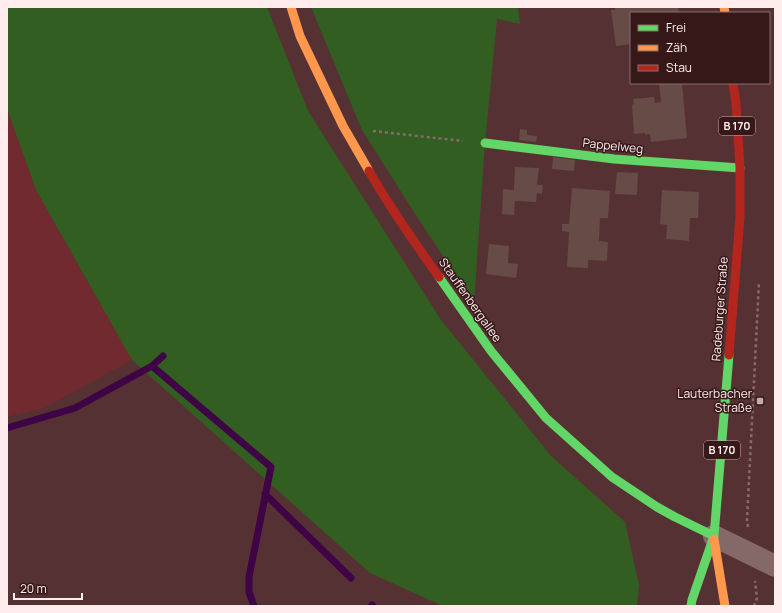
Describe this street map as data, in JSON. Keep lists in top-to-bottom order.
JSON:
{
  "streets": {
    "main road": [
      "B 170",
      "Pappelweg",
      "Stauffenbergallee",
      "Radeburger Straße"
    ]
  },
  "crossings": [
    ["Pappelweg", "Radeburger Straße"],
    ["Stauffenbergallee", "Radeburger Straße"]
  ],
  "places": {
    "transit": ["Lauterbacher Straße"]
  },
  "legend": ["Frei", "Zäh", "Stau"],
  "scale_bar": "20 m"
}
